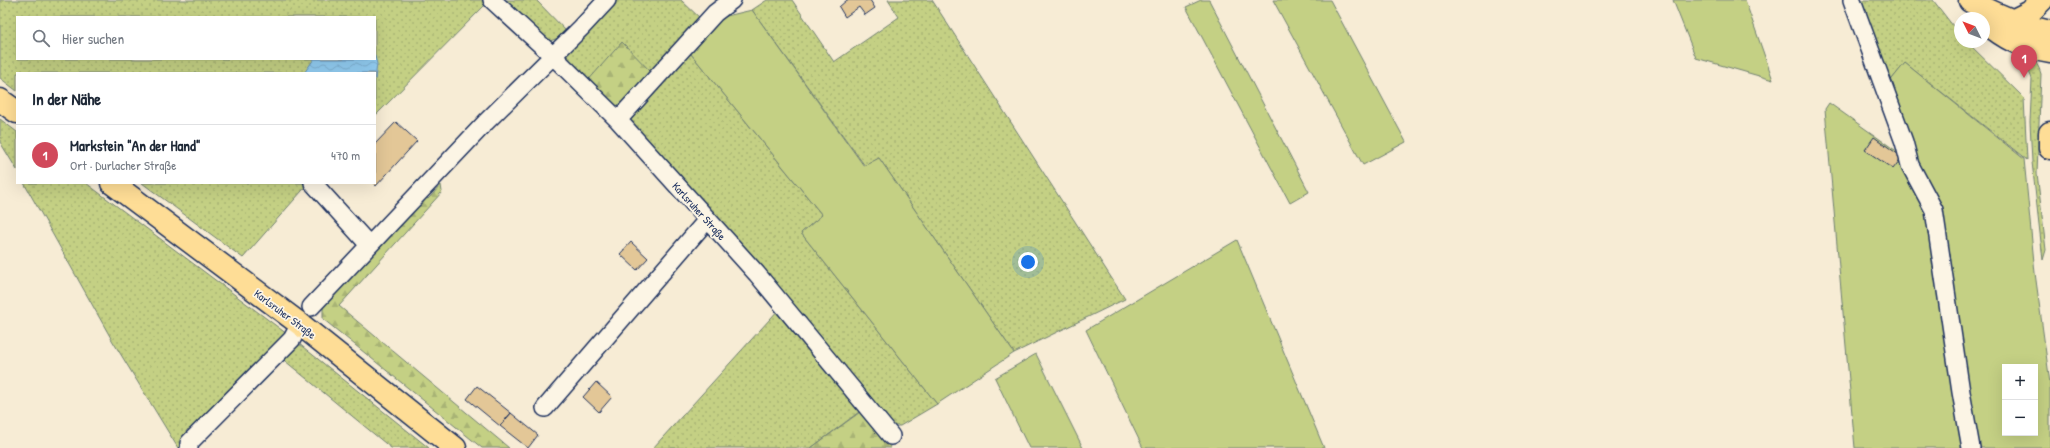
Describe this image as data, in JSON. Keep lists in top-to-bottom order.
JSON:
{
  "streets": {
    "main road": ["Karlsruher Straße"]
  },
  "north": "top left",
  "page": {
    "search": "Hier suchen",
    "pins": "1",
    "heading": "In der Nähe",
    "list": [
      {
        "mark": "1",
        "name": "Markstein \"An der Hand\"",
        "note": "Ort · Durlacher Straße",
        "value": "470 m"
      }
    ],
    "map_buttons": ["+", "−"]
  }
}
